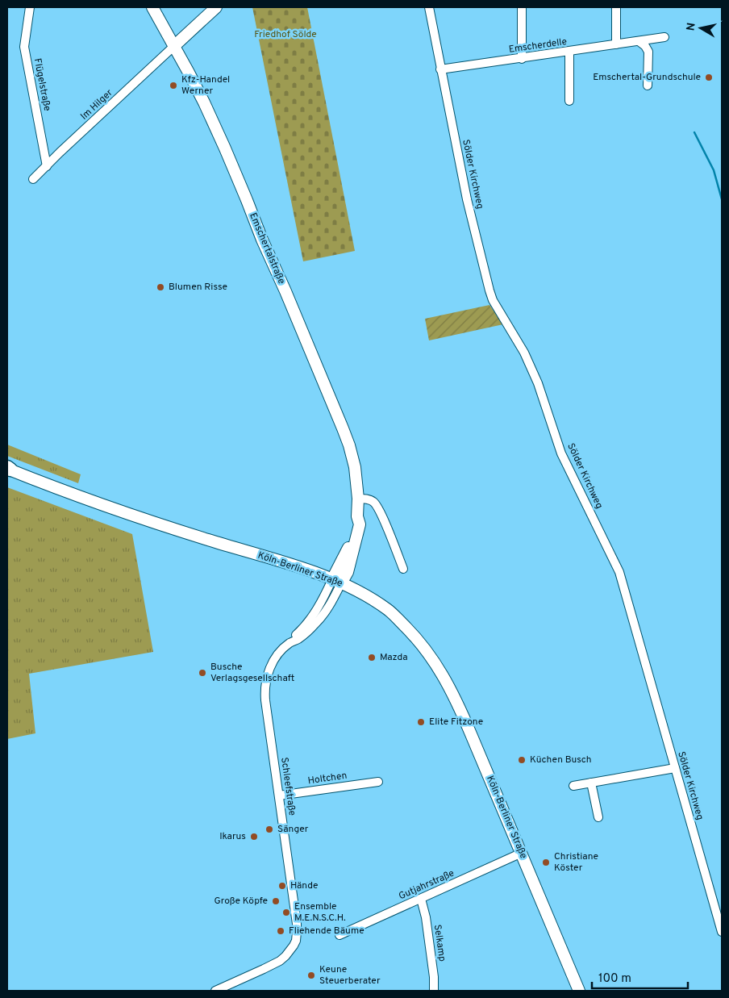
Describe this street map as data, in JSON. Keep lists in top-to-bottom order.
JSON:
{
  "streets": {
    "main road": ["Emschertalstraße", "Köln-Berliner Straße"],
    "street": [
      "Emscherdelle",
      "Flügelstraße",
      "Im Hilger",
      "Sölder Kirchweg",
      "Holtchen",
      "Schleefstraße",
      "Gutjahrstraße",
      "Selkamp"
    ]
  },
  "crossings": [
    ["Emscherdelle", "Sölder Kirchweg"],
    ["Flügelstraße", "Im Hilger"],
    ["Im Hilger", "Emschertalstraße"],
    ["Emschertalstraße", "Köln-Berliner Straße"],
    ["Emschertalstraße", "Schleefstraße"],
    ["Köln-Berliner Straße", "Schleefstraße"],
    ["Köln-Berliner Straße", "Gutjahrstraße"],
    ["Holtchen", "Schleefstraße"],
    ["Gutjahrstraße", "Selkamp"]
  ],
  "parks": ["Friedhof Sölde"],
  "places": [
    "Emschertal-Grundschule",
    "Kfz-Handel Werner",
    "Blumen Risse",
    "Mazda",
    "Busche Verlagsgesellschaft",
    "Elite Fitzone",
    "Küchen Busch",
    "Sänger",
    "Ikarus",
    "Christiane Köster",
    "Hände",
    "Große Köpfe",
    "Ensemble M.E.N.S.C.H.",
    "Fliehende Bäume",
    "Keune Steuerberater"
  ],
  "scale_bar": "100 m",
  "north": "left"
}
